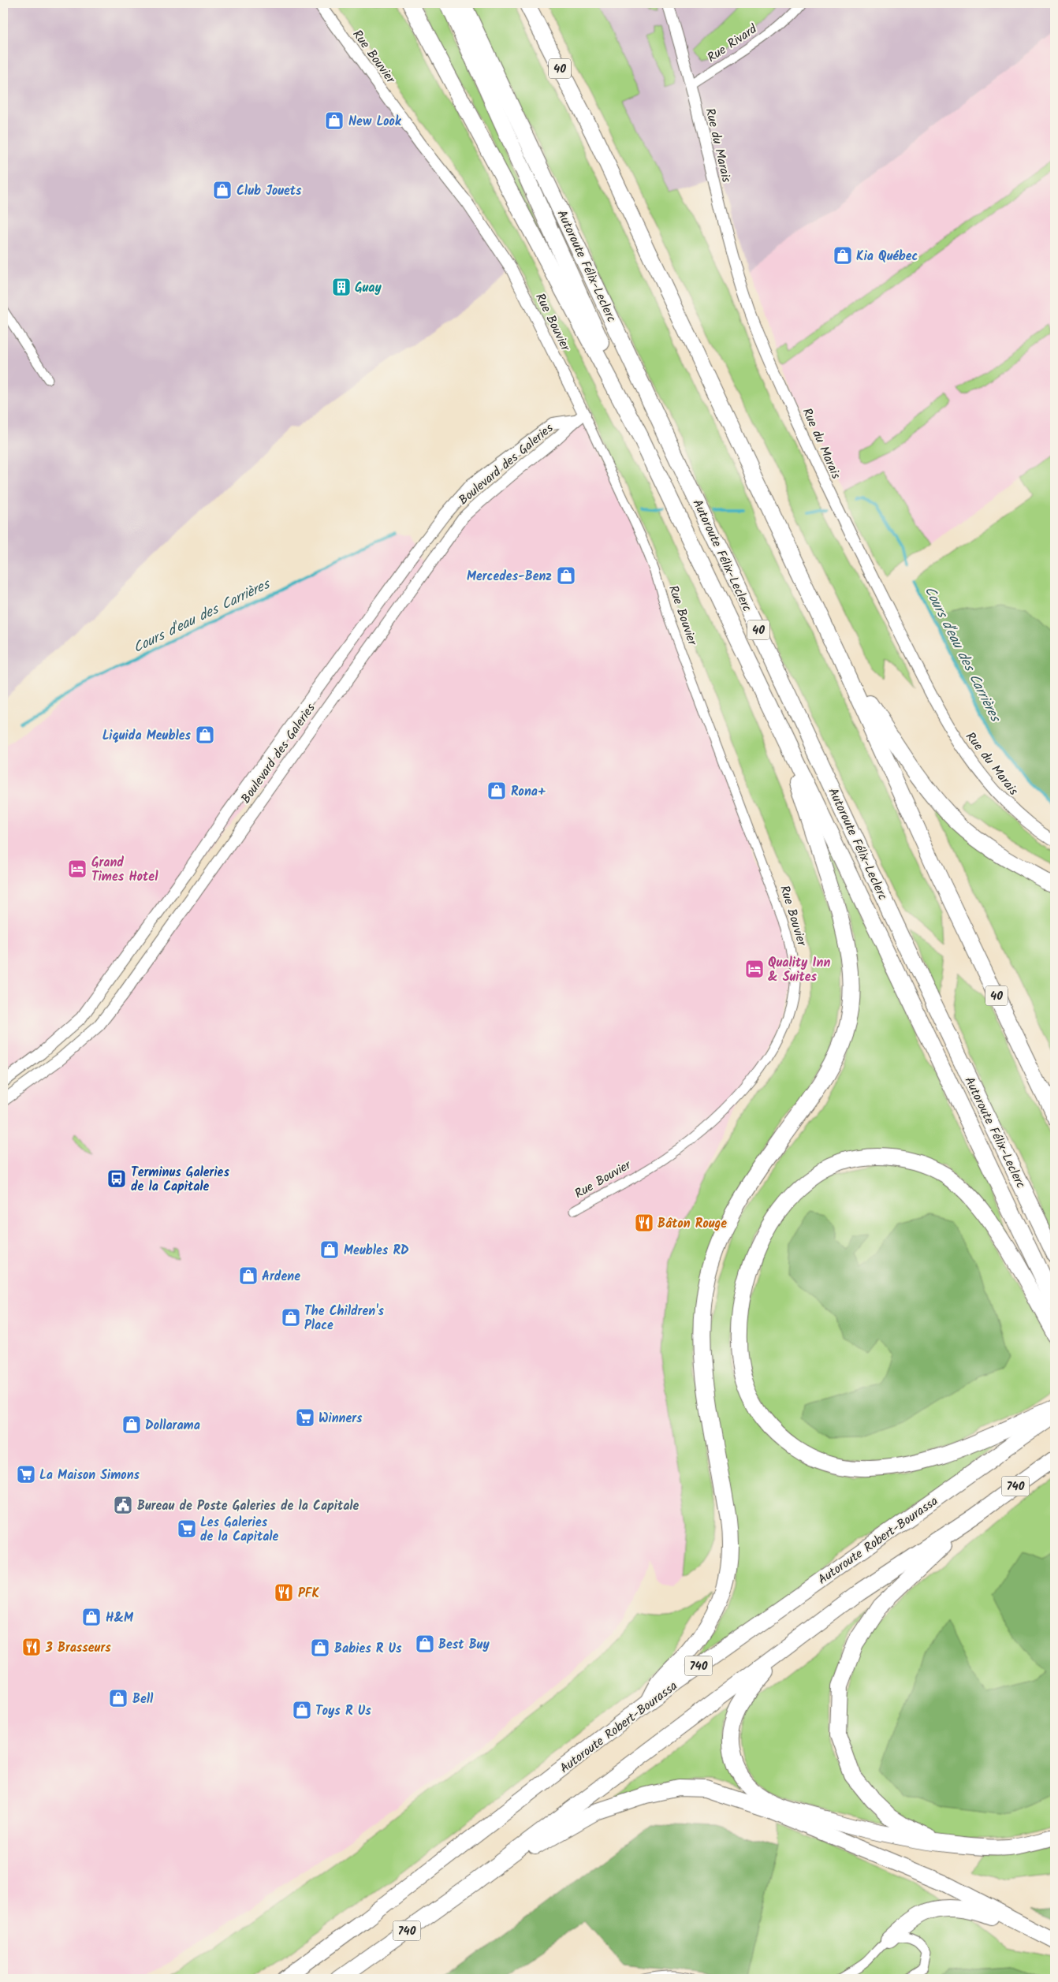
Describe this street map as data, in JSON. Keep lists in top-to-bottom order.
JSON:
{
  "streets": {
    "highway": [
      "40",
      "Autoroute Félix-Leclerc",
      "740",
      "Autoroute Robert-Bourassa"
    ],
    "street": [
      "Rue Rivard",
      "Rue Bouvier",
      "Rue du Marais",
      "Boulevard des Galeries"
    ]
  },
  "crossings": [
    ["Rue Rivard", "Rue du Marais"],
    ["Rue Bouvier", "Boulevard des Galeries"]
  ],
  "water": ["Cours d'eau des Carrières"],
  "places": {
    "shop": [
      "New Look",
      "Club Jouets",
      "Kia Québec",
      "Mercedes-Benz",
      "Liquida Meubles",
      "Rona+",
      "Meubles RD",
      "Ardene",
      "The Children's Place",
      "Dollarama",
      "H&M",
      "Best Buy",
      "Babies R Us",
      "Bell",
      "Toys R Us"
    ],
    "building": ["Guay"],
    "hotel": ["Grand Times Hotel", "Quality Inn & Suites"],
    "bus stop": ["Terminus Galeries de la Capitale"],
    "restaurant": ["Bâton Rouge", "PFK", "3 Brasseurs"],
    "supermarket": ["Winners", "La Maison Simons", "Les Galeries de la Capitale"],
    "public building": ["Bureau de Poste Galeries de la Capitale"]
  }
}
